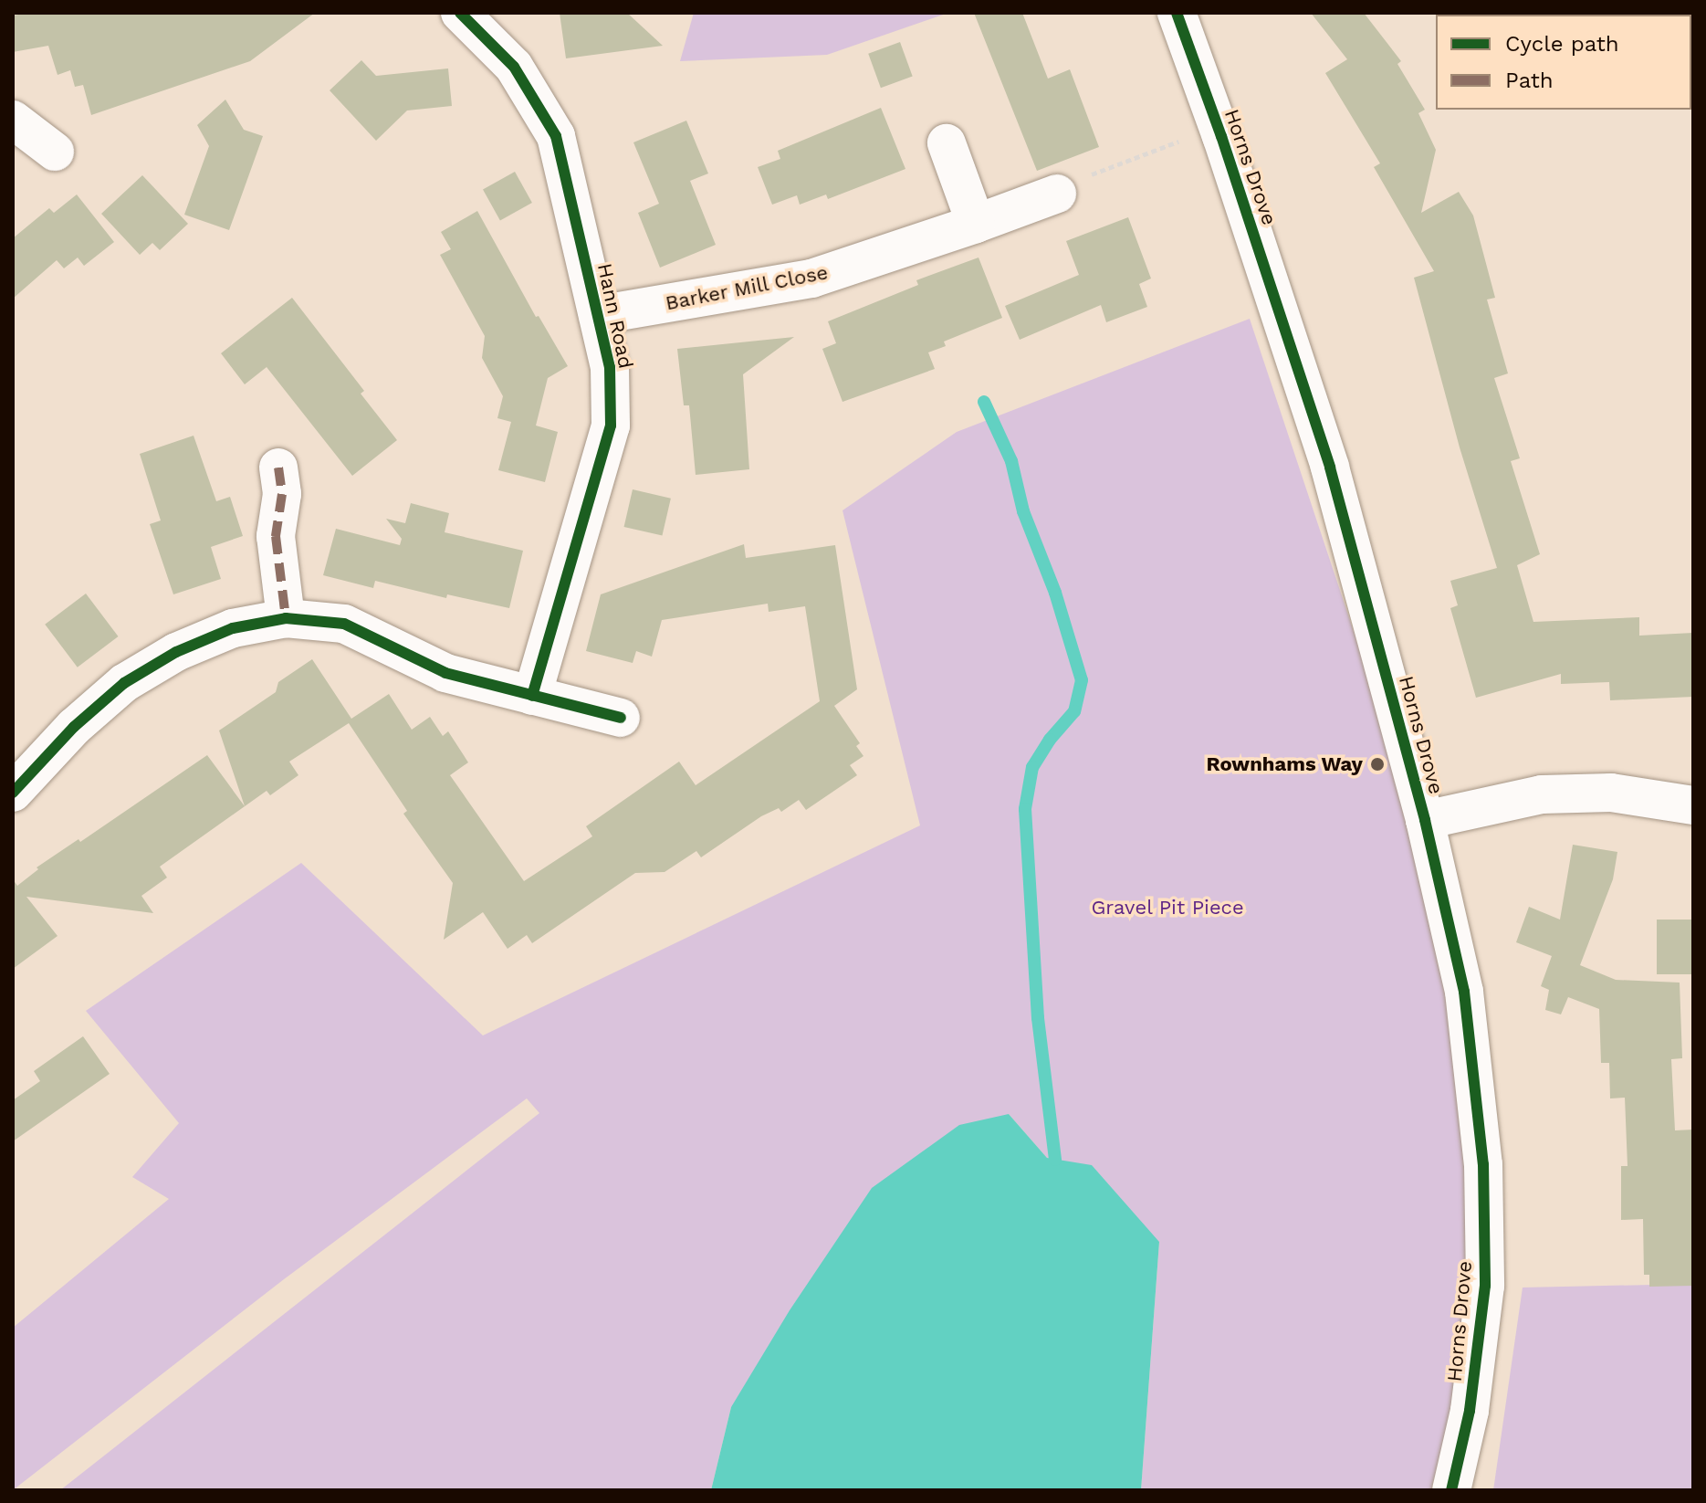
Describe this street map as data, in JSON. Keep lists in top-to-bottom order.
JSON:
{
  "streets": {
    "street": ["Horns Drove", "Barker Mill Close", "Hann Road"]
  },
  "crossings": [
    ["Barker Mill Close", "Hann Road"]
  ],
  "parks": ["Gravel Pit Piece"],
  "places": ["Rownhams Way"],
  "legend": ["Cycle path", "Path"]
}
